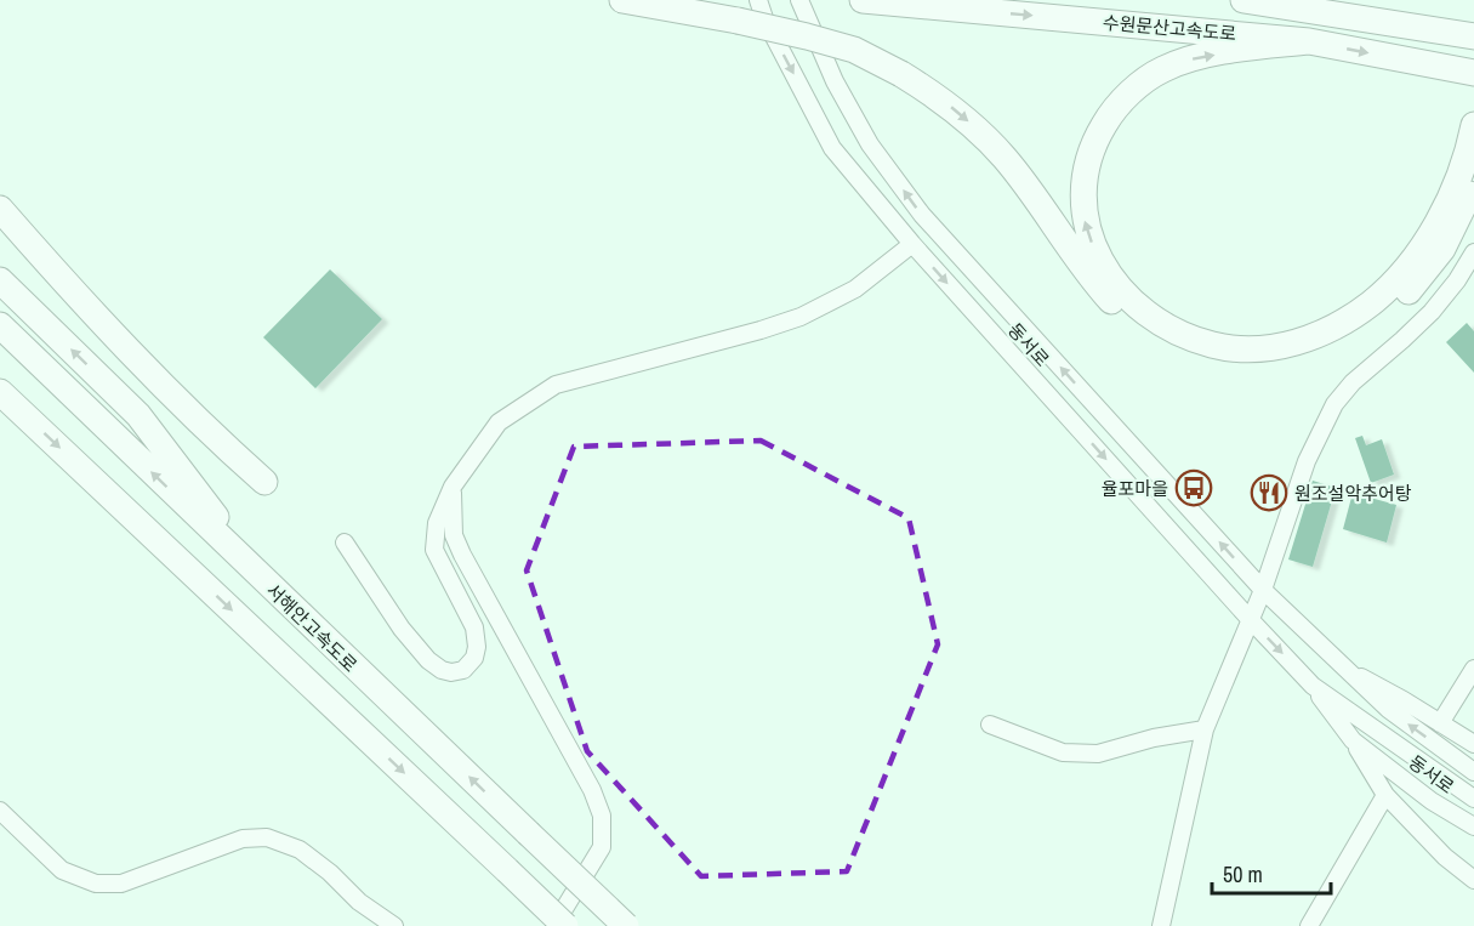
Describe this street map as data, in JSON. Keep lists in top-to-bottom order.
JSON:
{
  "streets": {
    "highway": ["수원문산고속도로", "서해안고속도로"],
    "street": ["동서로"]
  },
  "places": {
    "bus stop": ["율포마을"],
    "restaurant": ["원조설악추어탕"]
  },
  "scale_bar": "50 m"
}
